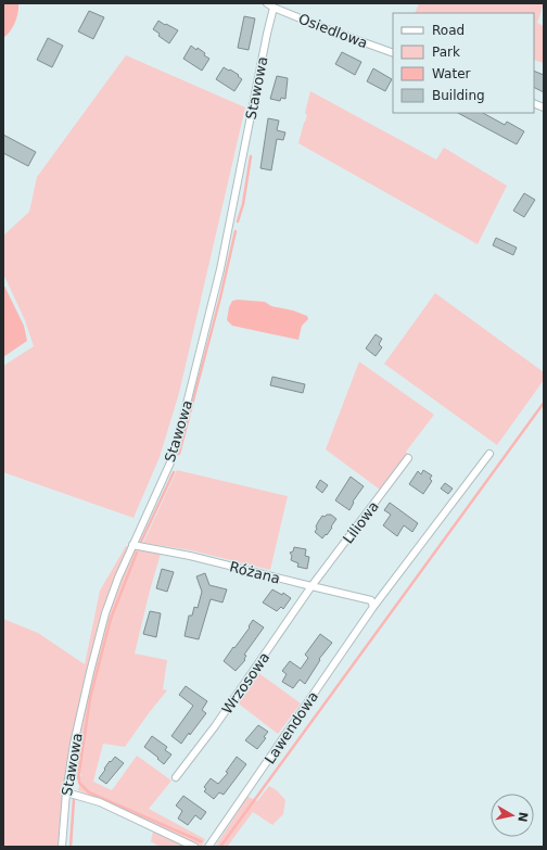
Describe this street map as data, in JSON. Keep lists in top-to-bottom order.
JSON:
{
  "streets": {
    "street": [
      "Osiedlowa",
      "Stawowa",
      "Liliowa",
      "Różana",
      "Wrzosowa",
      "Lawendowa"
    ]
  },
  "crossings": [
    ["Osiedlowa", "Stawowa"],
    ["Stawowa", "Różana"],
    ["Liliowa", "Różana"],
    ["Liliowa", "Wrzosowa"],
    ["Różana", "Wrzosowa"],
    ["Różana", "Lawendowa"]
  ],
  "legend": [
    "Road",
    "Park",
    "Water",
    "Building"
  ],
  "north": "right"
}
